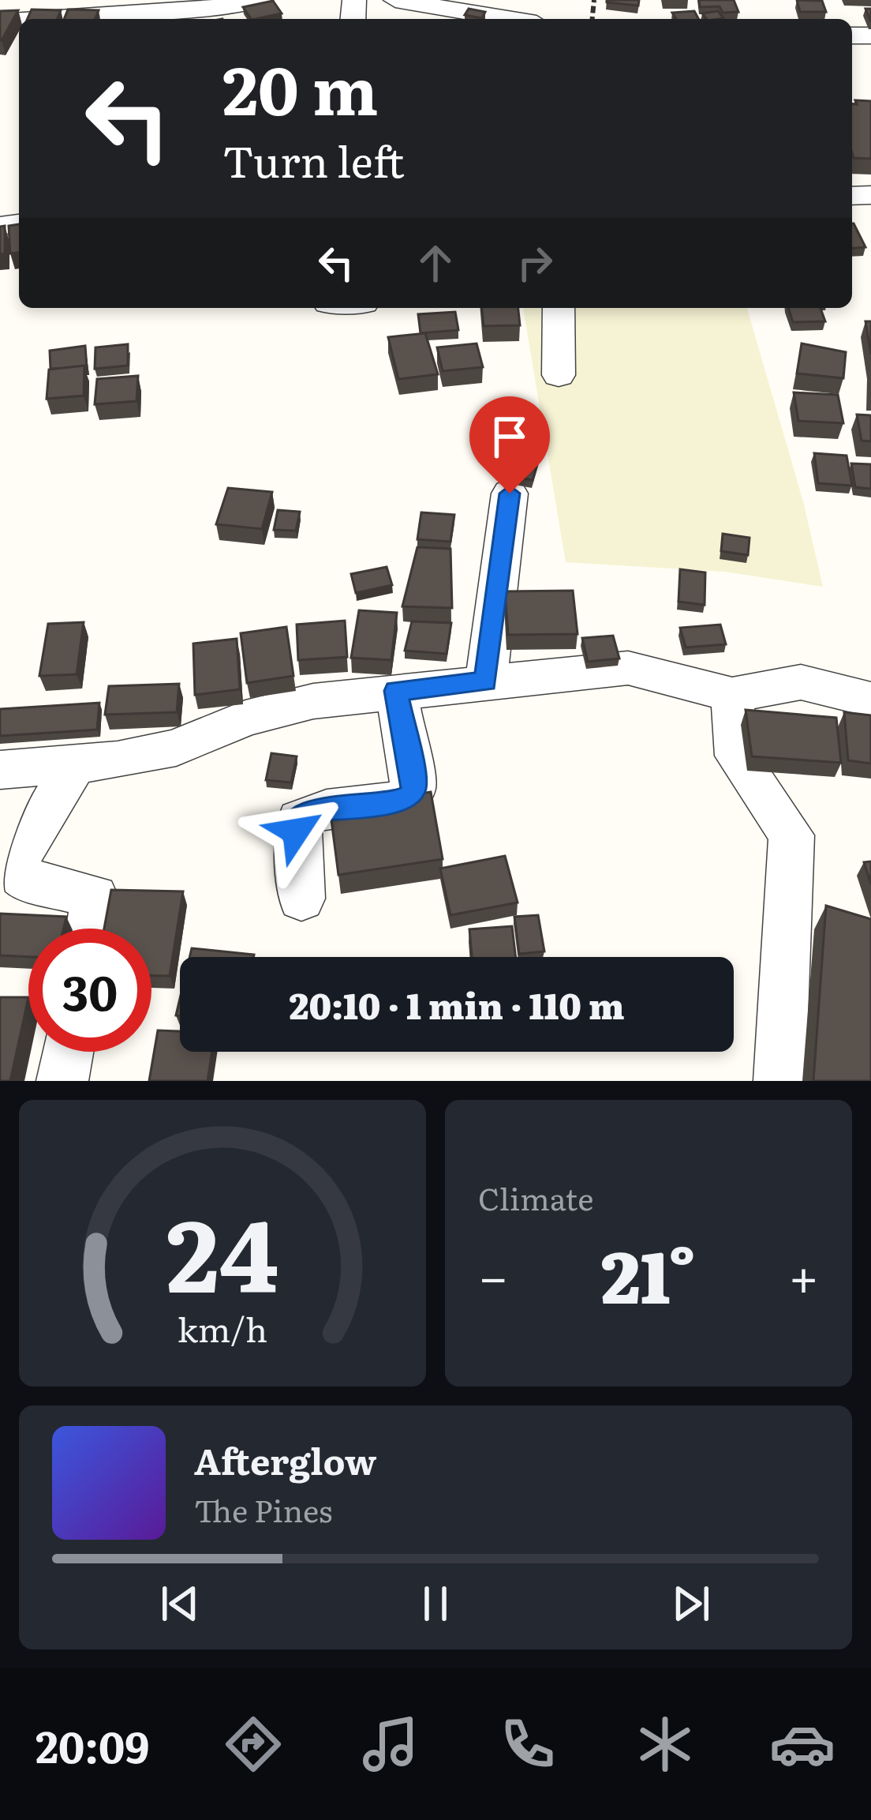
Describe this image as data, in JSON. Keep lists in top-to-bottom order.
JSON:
{
  "page": {
    "turn": ["20 m", "Turn left"],
    "limit": "30",
    "trip": "20:10 · 1 min · 110 m",
    "tile": "Climate",
    "heat": ["−", "21°", "+"],
    "song": ["Afterglow", "The Pines"],
    "tabs": "20:09",
    "gauge": ["24", "km/h"]
  }
}
